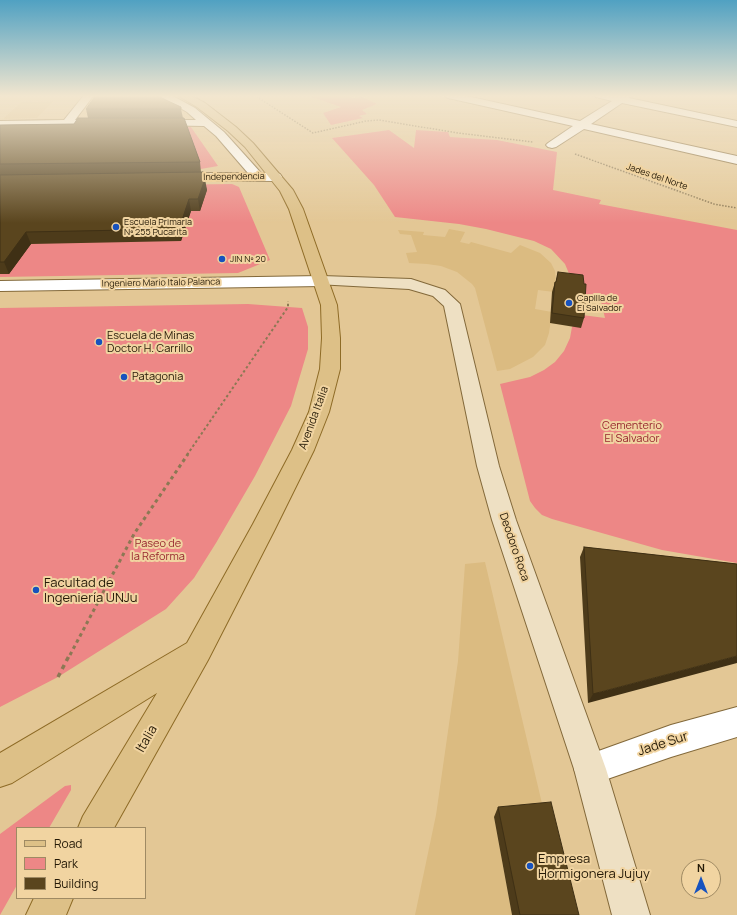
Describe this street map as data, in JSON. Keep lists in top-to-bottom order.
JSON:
{
  "streets": {
    "main road": ["Avenida Italia", "Italia"],
    "street": [
      "Independencia",
      "Ingeniero Mario Italo Palanca",
      "Deodoro Roca",
      "Jade Sur"
    ],
    "path": ["Jades del Norte"]
  },
  "crossings": [
    ["Independencia", "Avenida Italia"],
    ["Ingeniero Mario Italo Palanca", "Avenida Italia"],
    ["Ingeniero Mario Italo Palanca", "Deodoro Roca"],
    ["Avenida Italia", "Deodoro Roca"],
    ["Avenida Italia", "Italia"],
    ["Deodoro Roca", "Jade Sur"]
  ],
  "parks": ["Cementerio El Salvador", "Paseo de la Reforma"],
  "places": [
    "Escuela Primaria Nº 255 Pucarita",
    "JIN Nº 20",
    "Capilla de El Salvador",
    "Escuela de Minas Doctor H. Carrillo",
    "Patagonia",
    "Facultad de Ingeniería UNJu",
    "Empresa Hormigonera Jujuy"
  ],
  "legend": ["Road", "Park", "Building"],
  "north": "top"
}
